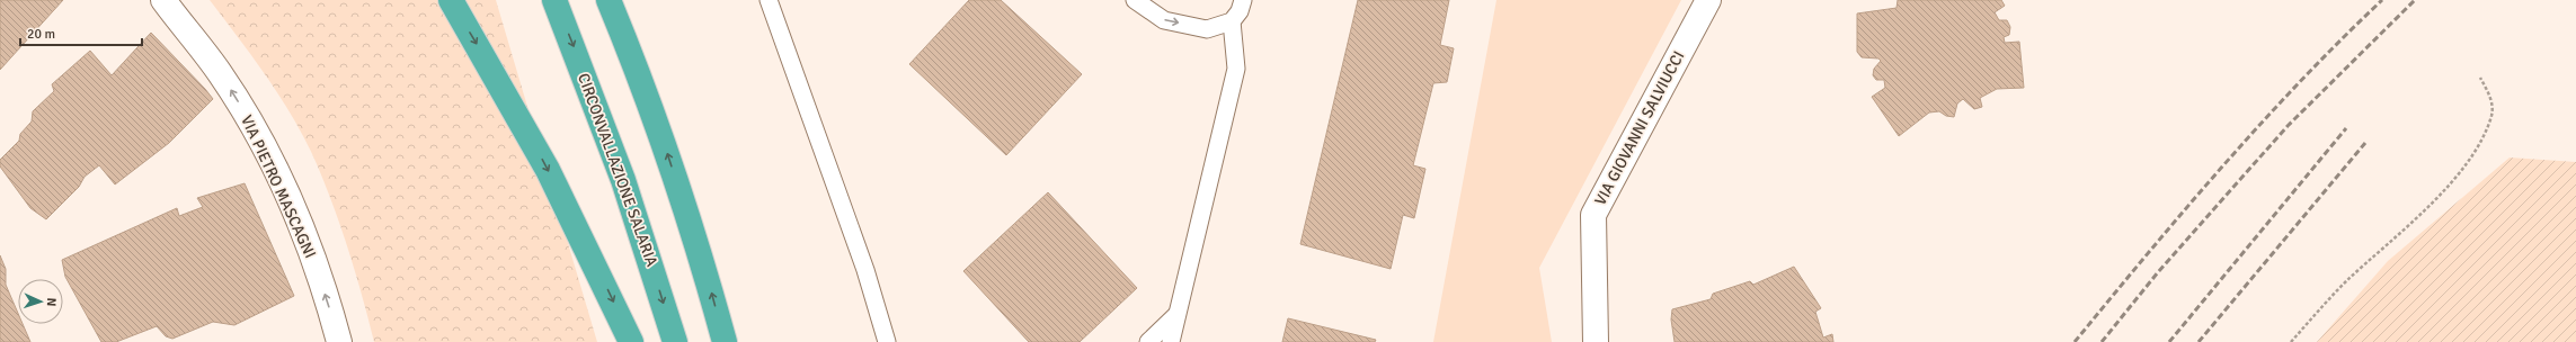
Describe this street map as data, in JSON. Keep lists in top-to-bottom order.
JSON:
{
  "streets": {
    "highway": ["CIRCONVALLAZIONE SALARIA"],
    "street": ["VIA GIOVANNI SALVIUCCI", "VIA PIETRO MASCAGNI"]
  },
  "one_way": ["VIA PIETRO MASCAGNI"],
  "scale_bar": "20 m",
  "north": "right"
}
